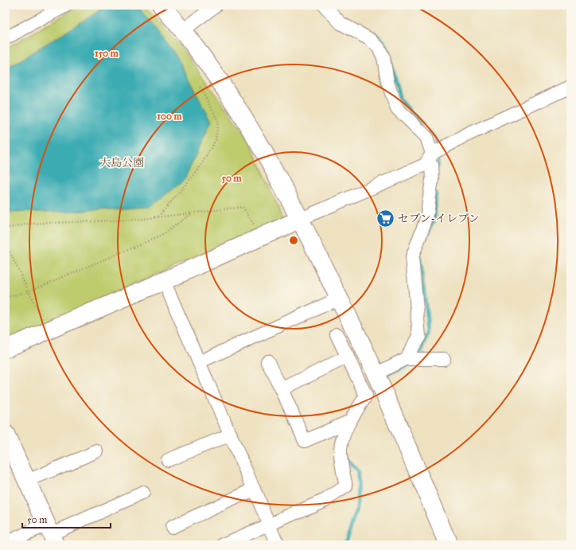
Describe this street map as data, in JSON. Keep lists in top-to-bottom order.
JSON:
{
  "parks": ["大島公園"],
  "places": {
    "supermarket": ["セブン-イレブン"]
  },
  "scale_bar": "50 m",
  "rings": ["150 m", "100 m", "50 m"]
}
